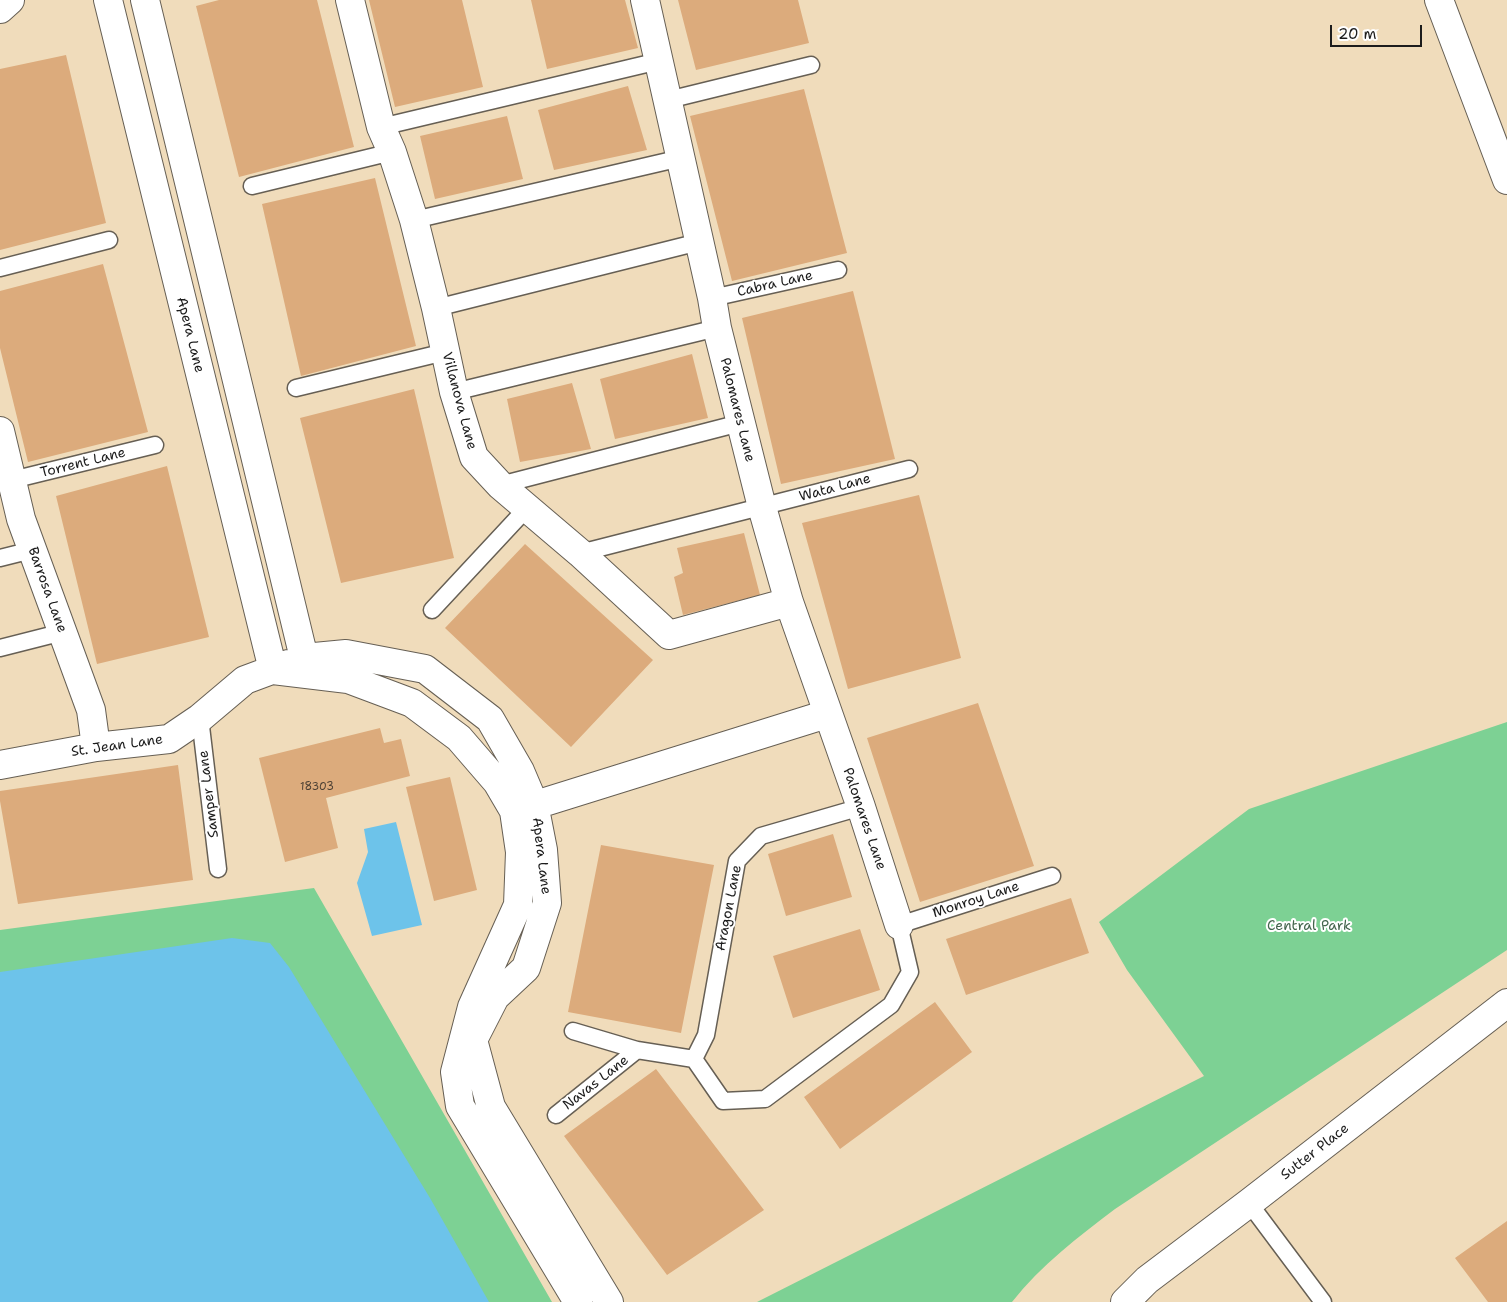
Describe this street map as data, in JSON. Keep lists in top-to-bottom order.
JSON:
{
  "streets": {
    "street": [
      "Apera Lane",
      "Villanova Lane",
      "Palomares Lane",
      "Barrosa Lane",
      "St. Jean Lane",
      "Sutter Place"
    ],
    "lane": [
      "Cabra Lane",
      "Torrent Lane",
      "Wata Lane",
      "Samper Lane",
      "Monroy Lane",
      "Aragon Lane",
      "Navas Lane"
    ]
  },
  "crossings": [
    ["Cabra Lane", "Palomares Lane"],
    ["Apera Lane", "St. Jean Lane"],
    ["Villanova Lane", "Palomares Lane"],
    ["Villanova Lane", "Wata Lane"],
    ["Palomares Lane", "Wata Lane"],
    ["Palomares Lane", "Monroy Lane"],
    ["Palomares Lane", "Aragon Lane"],
    ["Torrent Lane", "Barrosa Lane"],
    ["Barrosa Lane", "St. Jean Lane"],
    ["St. Jean Lane", "Samper Lane"]
  ],
  "parks": ["Central Park"],
  "house_numbers": ["18303"],
  "scale_bar": "20 m"
}
